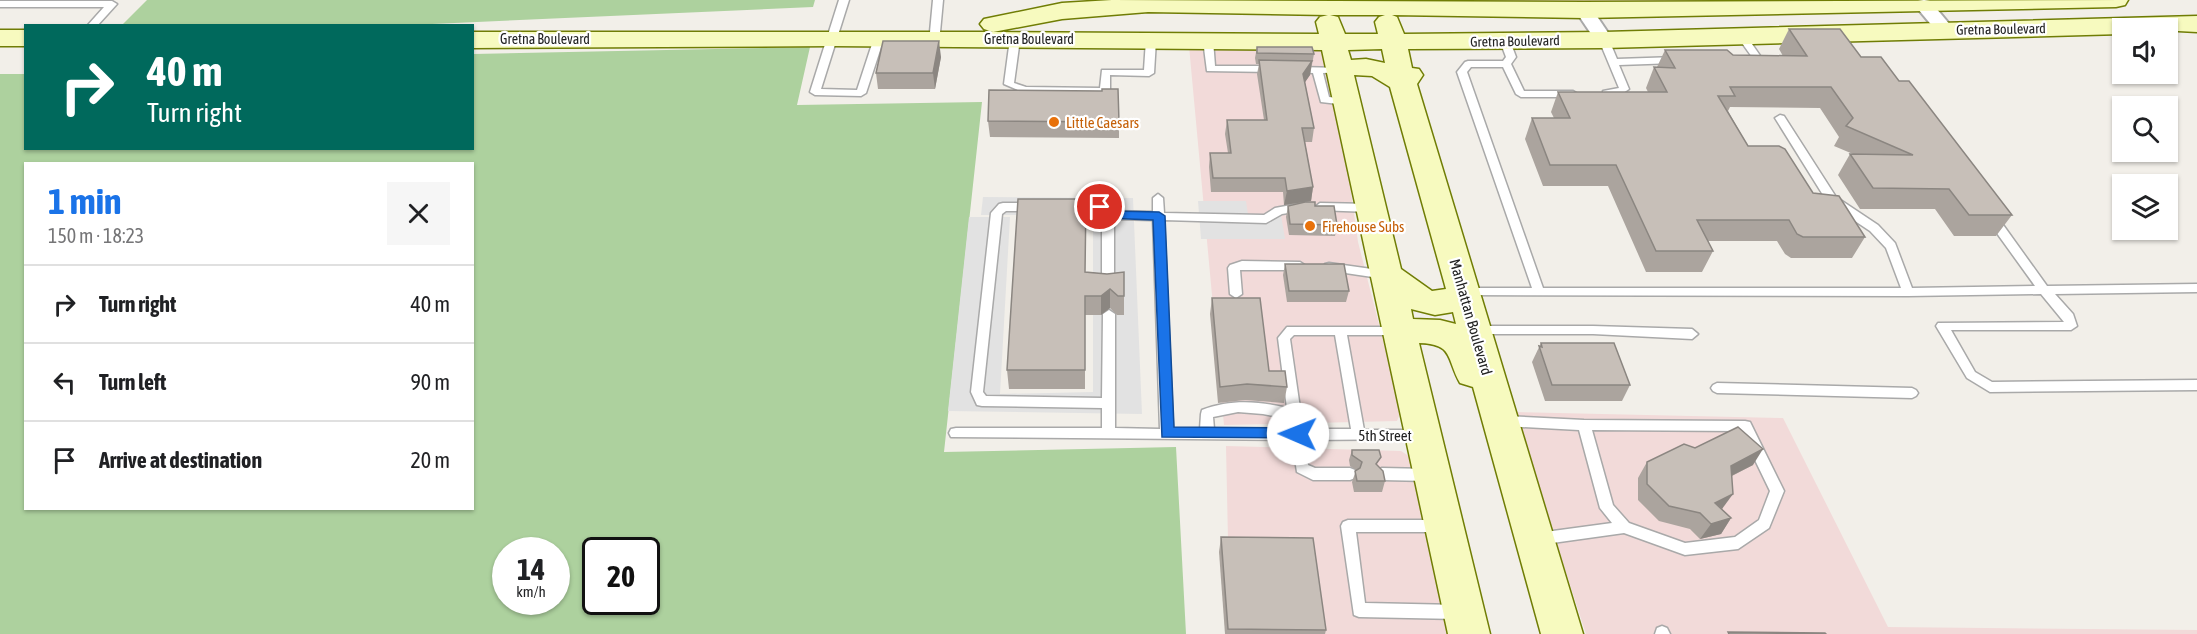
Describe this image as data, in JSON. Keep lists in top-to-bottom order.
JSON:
{
  "streets": {
    "street": ["Gretna Boulevard", "Manhattan Boulevard"],
    "lane": ["5th Street"]
  },
  "crossings": [
    ["Gretna Boulevard", "Manhattan Boulevard"]
  ],
  "places": ["Little Caesars", "Firehouse Subs"],
  "page": {
    "turn": ["40 m", "Turn right"],
    "heading": ["1 min", "150 m · 18:23"],
    "list": [
      {
        "name": "Turn right",
        "value": "40 m"
      },
      {
        "name": "Turn left",
        "value": "90 m"
      },
      {
        "name": "Arrive at destination",
        "value": "20 m"
      }
    ],
    "speed": "14 km/h",
    "limit": "20"
  }
}
